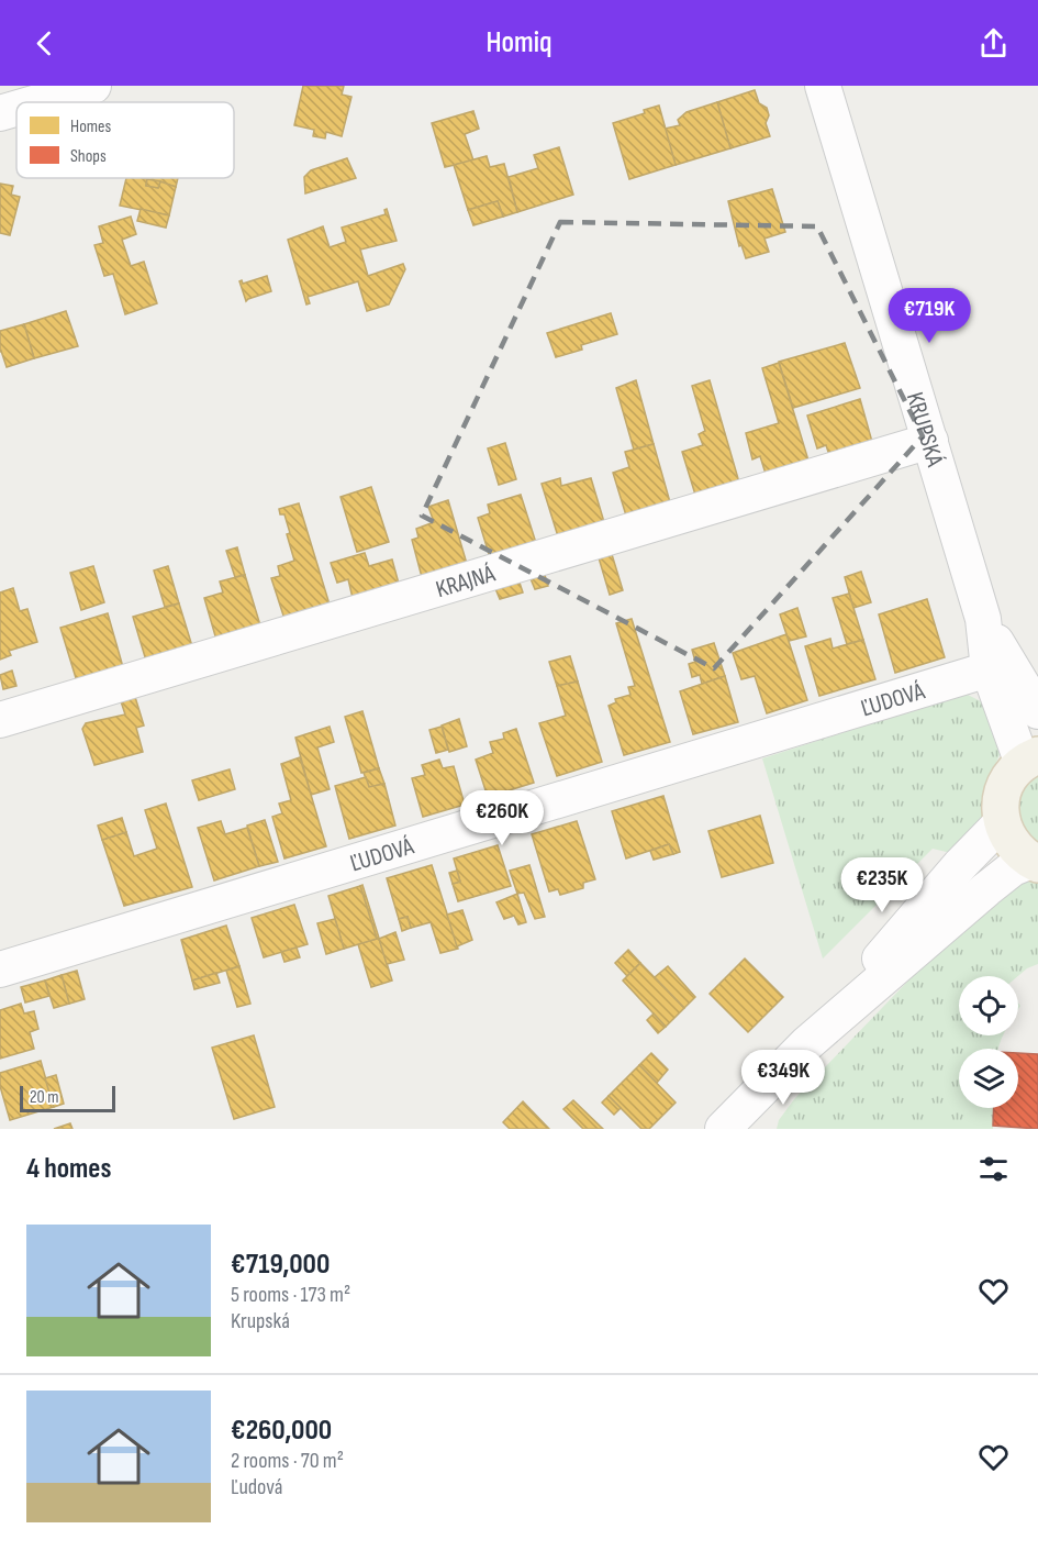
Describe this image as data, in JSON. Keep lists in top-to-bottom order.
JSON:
{
  "streets": {
    "street": ["KRUPSKÁ", "KRAJNÁ", "ĽUDOVÁ"]
  },
  "crossings": [
    ["KRUPSKÁ", "KRAJNÁ"],
    ["KRUPSKÁ", "ĽUDOVÁ"]
  ],
  "legend": ["Homes", "Shops"],
  "scale_bar": "20 m",
  "page": {
    "header": "Homiq",
    "price": [
      "€719K",
      "€260K",
      "€235K",
      "€349K"
    ],
    "scale": "20 m",
    "heading": "4 homes",
    "list": [
      {
        "name": "€719,000",
        "note": "5 rooms · 173 m² · Krupská"
      },
      {
        "name": "€260,000",
        "note": "2 rooms · 70 m² · Ľudová"
      }
    ]
  }
}
